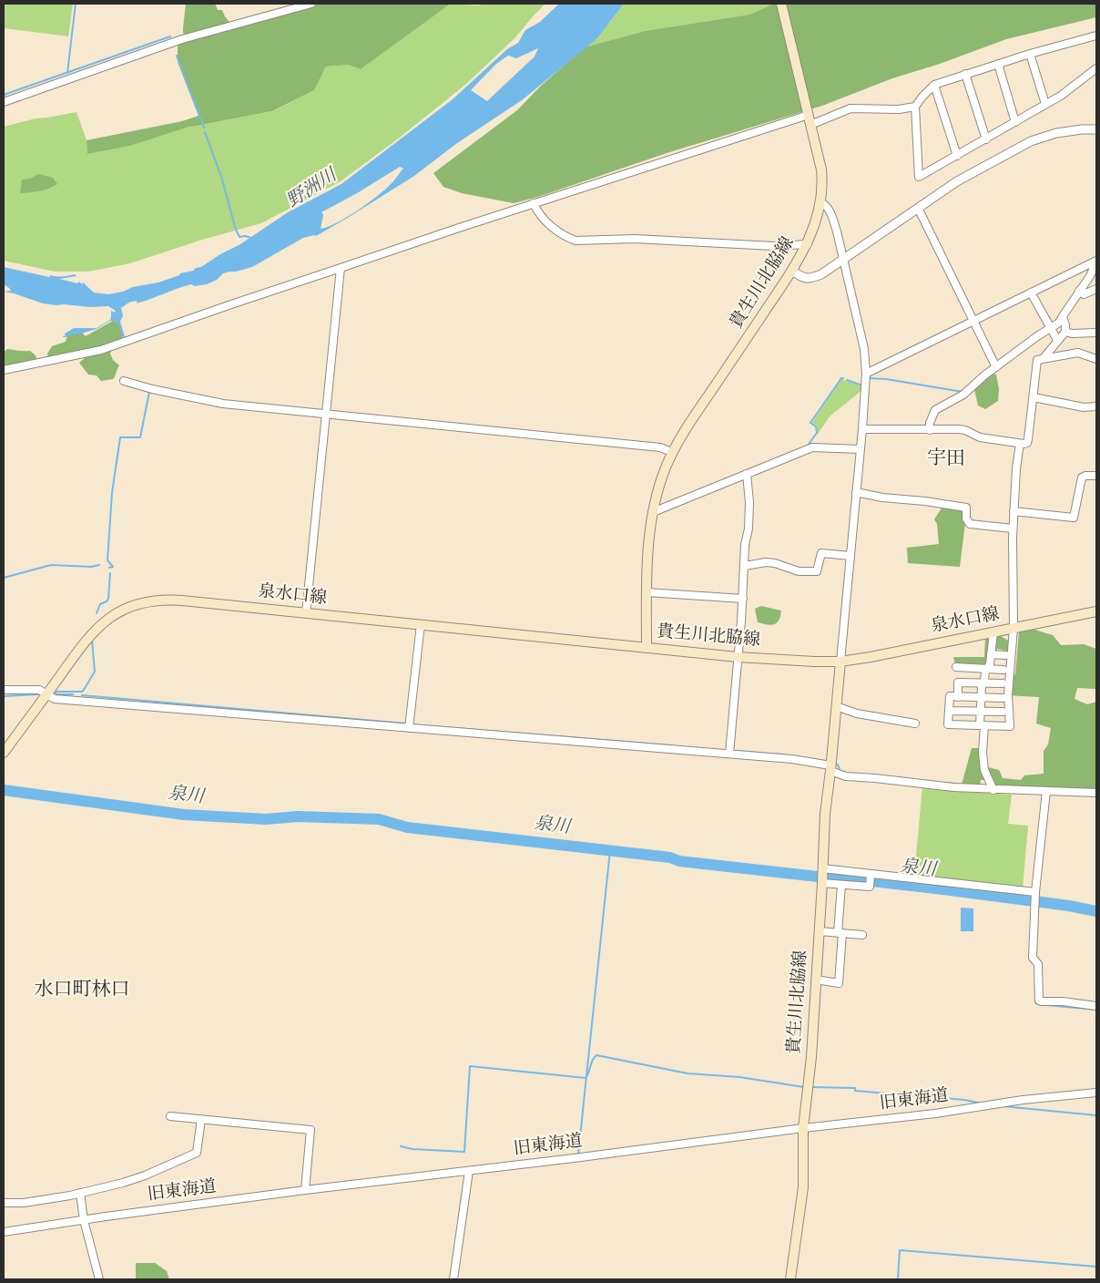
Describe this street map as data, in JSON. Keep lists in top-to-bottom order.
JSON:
{
  "streets": {
    "main road": ["貴生川北脇線", "泉水口線"],
    "street": ["旧東海道"]
  },
  "crossings": [
    ["貴生川北脇線", "泉水口線"],
    ["貴生川北脇線", "旧東海道"]
  ],
  "districts": ["宇田", "水口町林口"],
  "water": ["野洲川", "泉川"]
}
